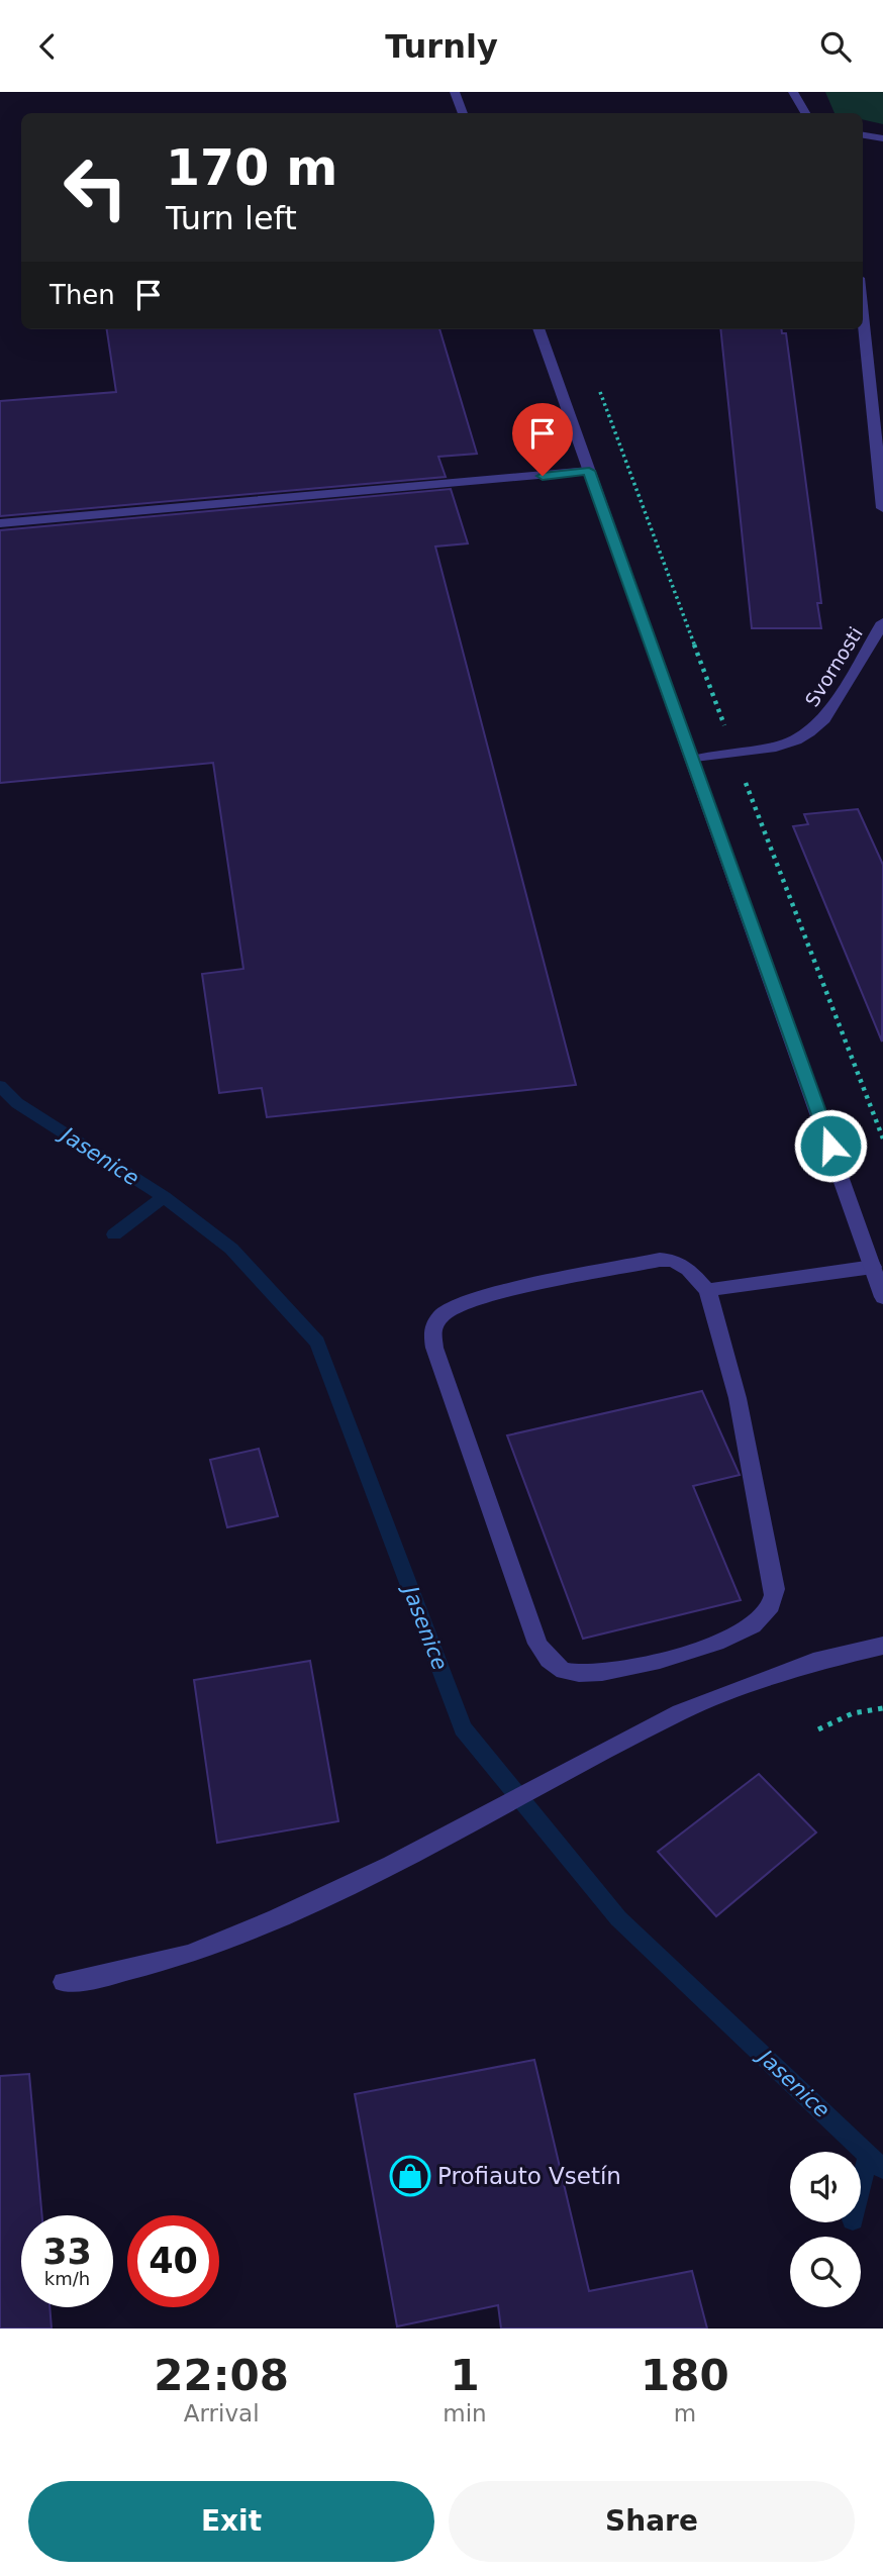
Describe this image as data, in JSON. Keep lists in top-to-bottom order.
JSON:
{
  "streets": {
    "street": ["Svornosti"]
  },
  "water": ["Jasenice"],
  "places": {
    "shop": ["Profiauto Vsetín"]
  },
  "page": {
    "header": "Turnly",
    "turn": ["170 m", "Turn left"],
    "then": "Then",
    "speed": "33 km/h",
    "limit": "40",
    "eta": [
      "22:08",
      "Arrival",
      "1",
      "min",
      "180",
      "m"
    ],
    "buttons": ["Exit", "Share"]
  }
}
